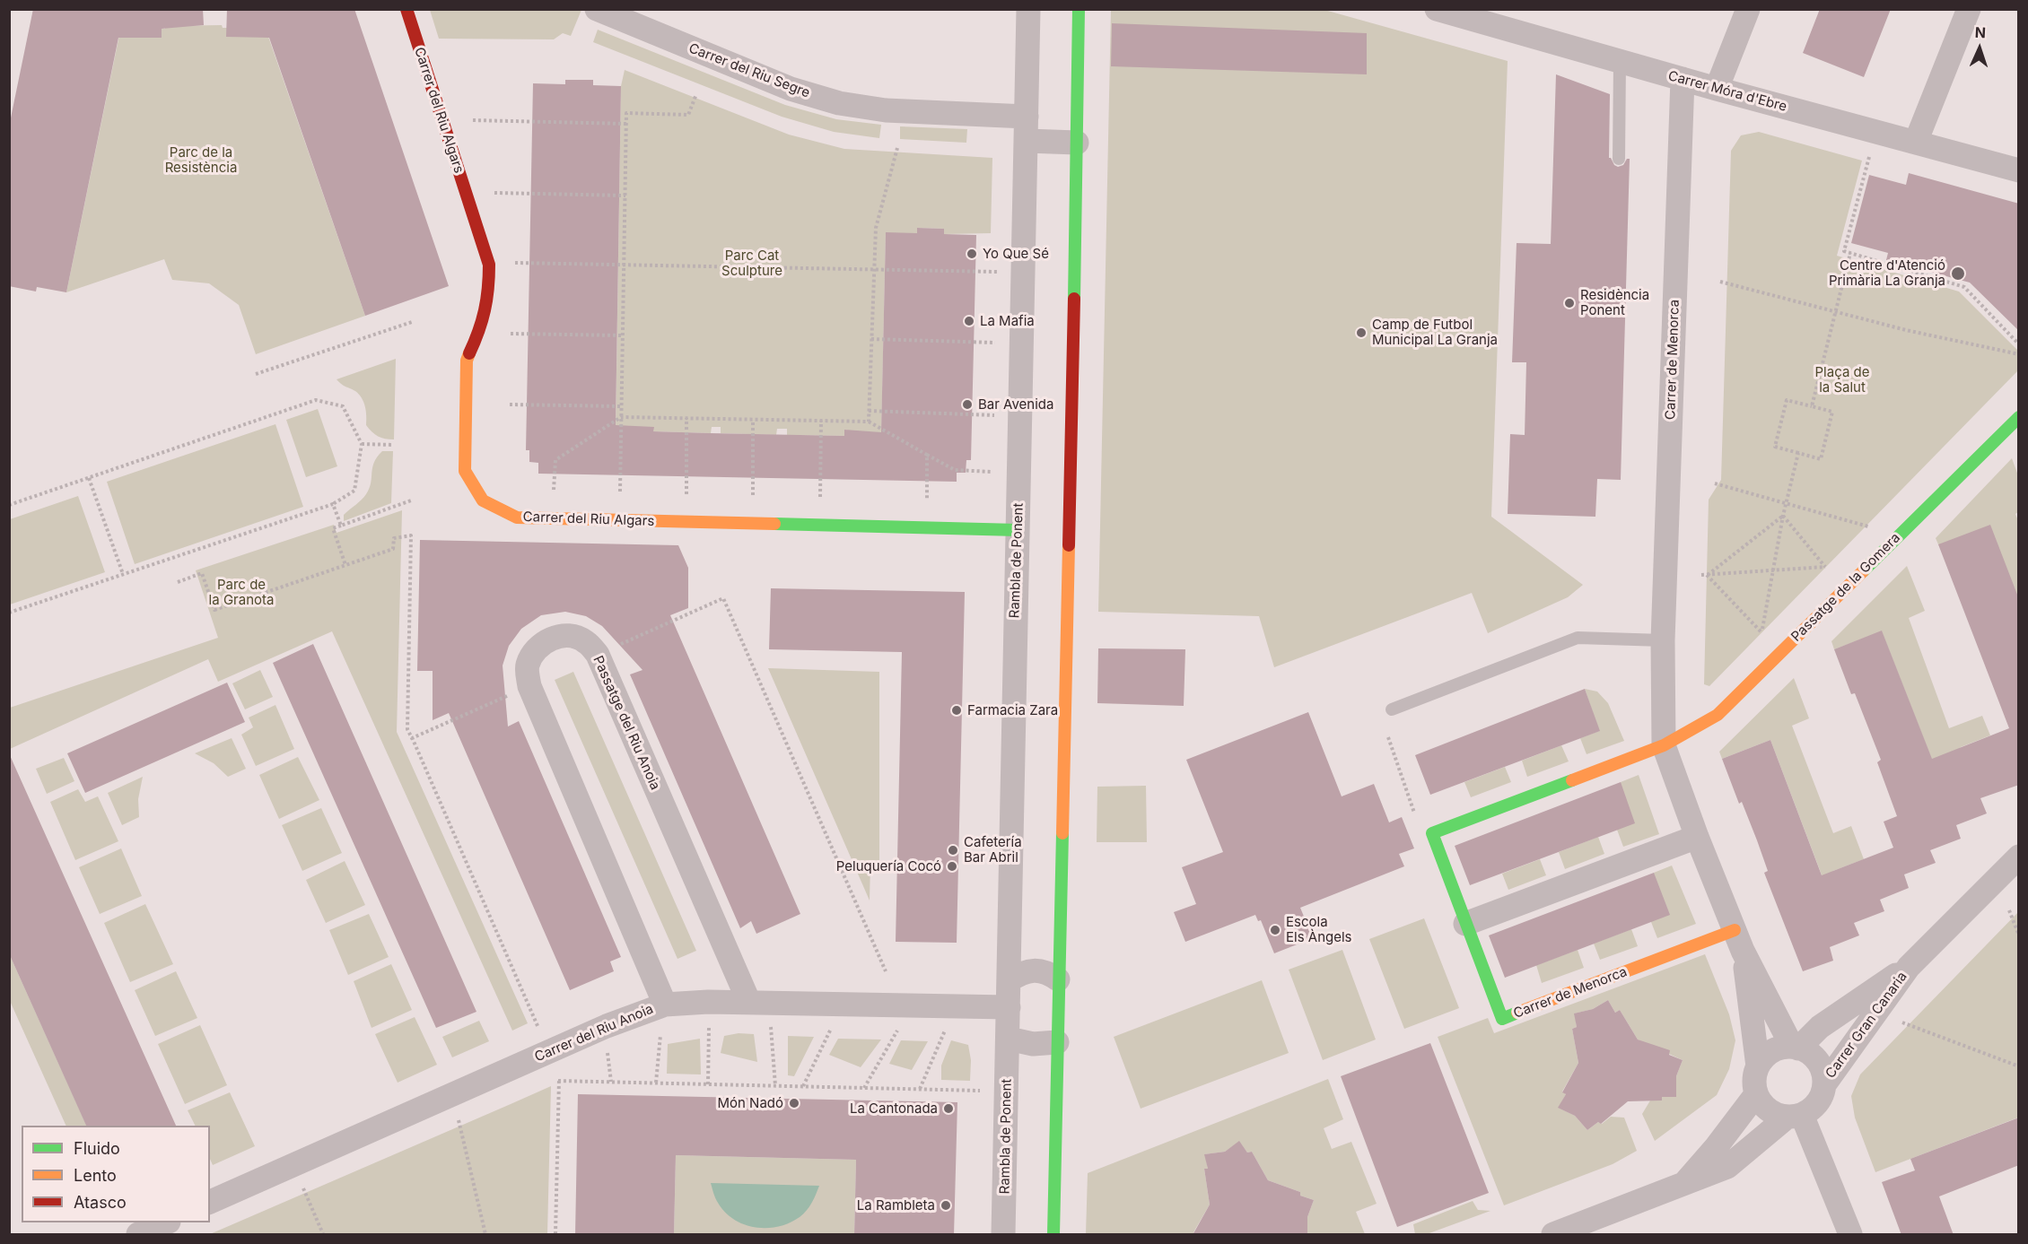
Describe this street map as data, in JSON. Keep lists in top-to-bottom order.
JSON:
{
  "streets": {
    "street": [
      "Carrer del Riu Segre",
      "Carrer Móra d'Ebre",
      "Carrer del Riu Algars",
      "Carrer de Menorca",
      "Rambla de Ponent",
      "Passatge de la Gomera",
      "Passatge del Riu Anoia",
      "Carrer Gran Canaria",
      "Carrer del Riu Anoia"
    ]
  },
  "crossings": [
    ["Carrer del Riu Segre", "Rambla de Ponent"],
    ["Carrer Móra d'Ebre", "Carrer de Menorca"],
    ["Carrer del Riu Algars", "Rambla de Ponent"],
    ["Carrer de Menorca", "Passatge de la Gomera"],
    ["Carrer de Menorca", "Carrer Gran Canaria"],
    ["Rambla de Ponent", "Carrer del Riu Anoia"],
    ["Passatge del Riu Anoia", "Carrer del Riu Anoia"]
  ],
  "parks": [
    "Parc de la Resistència",
    "Parc Cat Sculpture",
    "Plaça de la Salut",
    "Parc de la Granota"
  ],
  "places": [
    "Yo Que Sé",
    "Centre d'Atenció Primària La Granja",
    "Residència Ponent",
    "La Mafia",
    "Camp de Futbol Municipal La Granja",
    "Bar Avenida",
    "Farmacia Zara",
    "Cafetería Bar Abril",
    "Peluquería Cocó",
    "Escola Els Àngels",
    "Món Nadó",
    "La Cantonada",
    "La Rambleta"
  ],
  "legend": ["Fluido", "Lento", "Atasco"],
  "north": "top"
}
